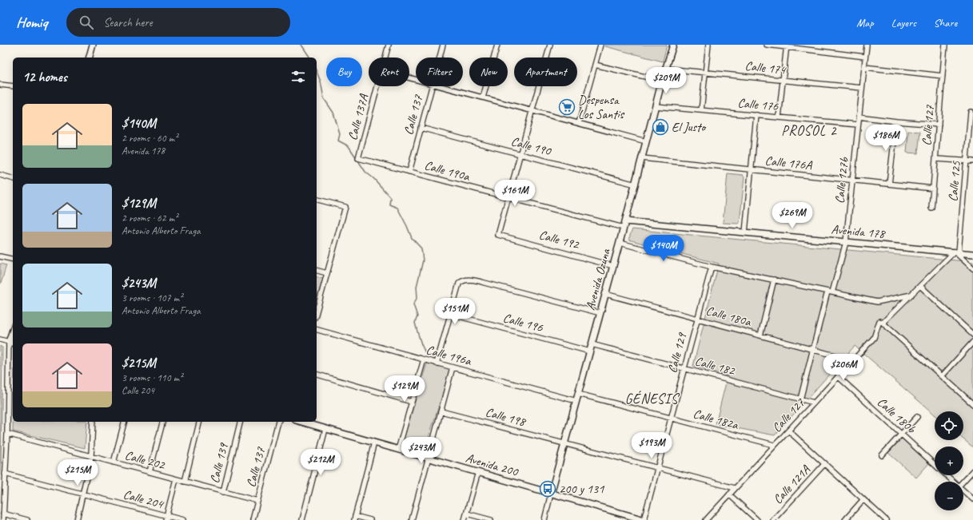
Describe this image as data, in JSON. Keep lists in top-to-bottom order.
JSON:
{
  "streets": {
    "main road": ["Avenida 178", "Avenida Ozuna", "Avenida 200"],
    "street": [
      "Calle 174",
      "Calle 176",
      "Calle 137",
      "Calle 137A",
      "Calle 127",
      "Calle 190",
      "Calle 176A",
      "Calle 190a",
      "Calle 127b",
      "Calle 125",
      "Calle 192",
      "Calle 180a",
      "Calle 196",
      "Calle 129",
      "Calle 196a",
      "Calle 182",
      "Calle 180b",
      "Calle 198",
      "Calle 182a",
      "Calle 202",
      "Calle 139",
      "Calle 121A",
      "Calle 204"
    ]
  },
  "crossings": [
    ["Calle 174", "Calle 127b"],
    ["Calle 174", "Avenida Ozuna"],
    ["Calle 176", "Calle 127b"],
    ["Calle 176", "Avenida Ozuna"],
    ["Calle 137", "Calle 190"],
    ["Calle 137", "Calle 190a"],
    ["Calle 137", "Calle 202"],
    ["Calle 137A", "Calle 190a"],
    ["Calle 127", "Calle 176A"],
    ["Calle 127", "Calle 182"],
    ["Calle 127", "Calle 180b"],
    ["Calle 127", "Calle 198"],
    ["Calle 127", "Calle 182a"],
    ["Calle 190", "Avenida Ozuna"],
    ["Calle 176A", "Calle 127b"],
    ["Calle 176A", "Avenida Ozuna"],
    ["Calle 190a", "Calle 192"],
    ["Calle 190a", "Avenida Ozuna"],
    ["Calle 127b", "Avenida 178"],
    ["Calle 125", "Avenida 178"],
    ["Avenida 178", "Avenida Ozuna"],
    ["Calle 192", "Avenida Ozuna"],
    ["Avenida Ozuna", "Calle 180a"],
    ["Avenida Ozuna", "Calle 196"],
    ["Avenida Ozuna", "Calle 196a"],
    ["Avenida Ozuna", "Calle 182"],
    ["Avenida Ozuna", "Calle 198"],
    ["Avenida Ozuna", "Calle 182a"],
    ["Avenida Ozuna", "Avenida 200"],
    ["Calle 180a", "Calle 129"],
    ["Calle 129", "Calle 182"],
    ["Calle 129", "Calle 198"],
    ["Calle 129", "Calle 182a"],
    ["Calle 129", "Avenida 200"],
    ["Calle 202", "Calle 139"]
  ],
  "districts": ["PROSOL 2", "GÉNESIS"],
  "places": {
    "supermarket": ["Despensa Los Santis"],
    "shop": ["El Justo"],
    "bus stop": ["200 y 131"]
  },
  "page": {
    "header": "Homiq",
    "search": "Search here",
    "nav": ["Map", "Layers", "Share"],
    "chip": [
      "Buy",
      "Rent",
      "Filters",
      "New",
      "Apartment"
    ],
    "heading": "12 homes",
    "price": [
      "$209M",
      "$186M",
      "$161M",
      "$269M",
      "$140M",
      "$151M",
      "$206M",
      "$129M",
      "$193M",
      "$243M",
      "$212M",
      "$215M"
    ],
    "list": [
      {
        "name": "$140M",
        "note": "2 rooms · 60 m² · Avenida 178"
      },
      {
        "name": "$129M",
        "note": "2 rooms · 62 m² · Antonio Alberto Fraga"
      },
      {
        "name": "$243M",
        "note": "3 rooms · 107 m² · Antonio Alberto Fraga"
      },
      {
        "name": "$215M",
        "note": "3 rooms · 110 m² · Calle 204"
      }
    ],
    "map_buttons": ["+", "−"]
  }
}
